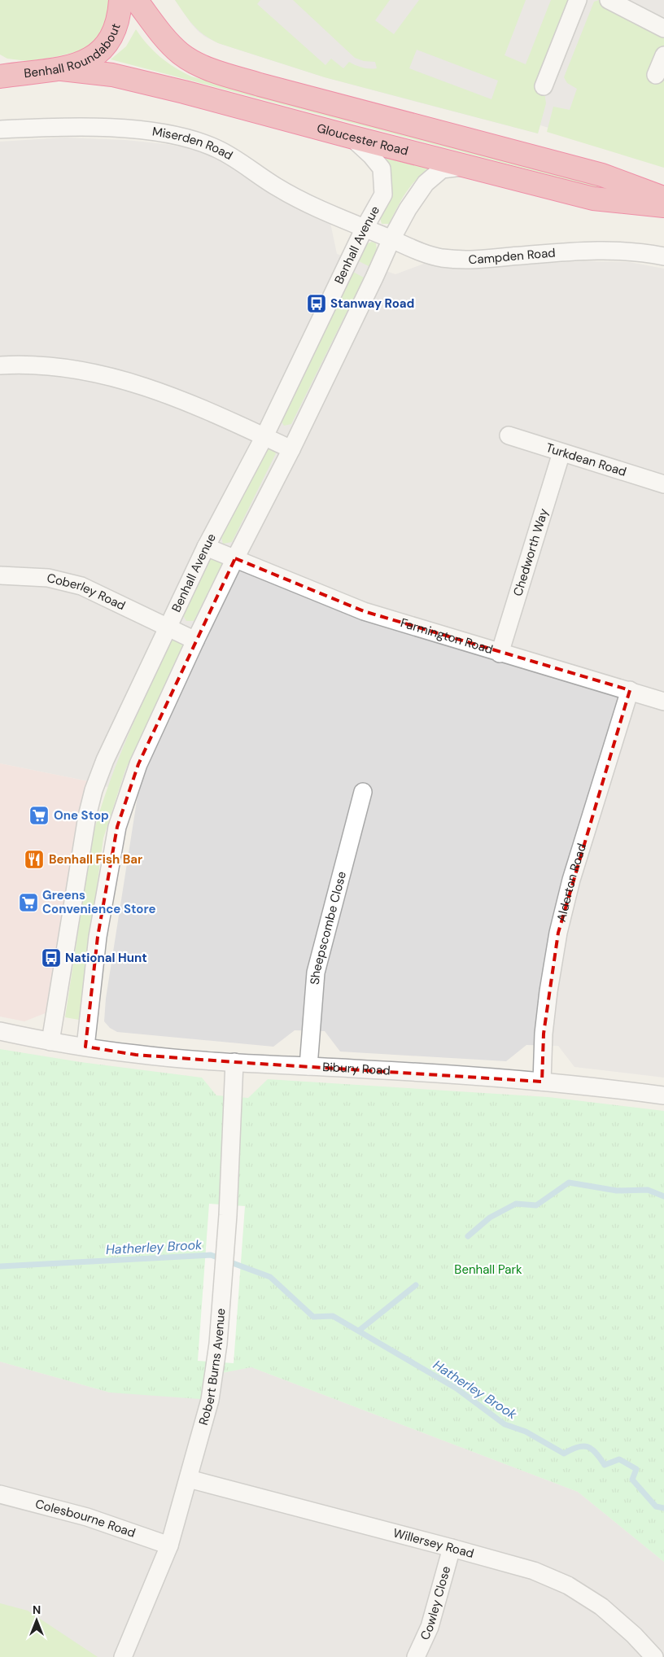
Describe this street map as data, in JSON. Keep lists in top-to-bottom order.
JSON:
{
  "streets": {
    "highway": ["Benhall Roundabout", "Gloucester Road"],
    "street": [
      "Miserden Road",
      "Benhall Avenue",
      "Campden Road",
      "Turkdean Road",
      "Chedworth Way",
      "Coberley Road",
      "Farmington Road",
      "Alderton Road",
      "Sheepscombe Close",
      "Bibury Road",
      "Robert Burns Avenue",
      "Colesbourne Road",
      "Willersey Road",
      "Cowley Close"
    ]
  },
  "crossings": [
    ["Benhall Roundabout", "Gloucester Road"],
    ["Gloucester Road", "Benhall Avenue"],
    ["Miserden Road", "Benhall Avenue"],
    ["Miserden Road", "Campden Road"],
    ["Benhall Avenue", "Campden Road"],
    ["Benhall Avenue", "Coberley Road"],
    ["Benhall Avenue", "Farmington Road"],
    ["Benhall Avenue", "Bibury Road"],
    ["Turkdean Road", "Chedworth Way"],
    ["Chedworth Way", "Farmington Road"],
    ["Farmington Road", "Alderton Road"],
    ["Alderton Road", "Bibury Road"],
    ["Sheepscombe Close", "Bibury Road"],
    ["Bibury Road", "Robert Burns Avenue"],
    ["Robert Burns Avenue", "Colesbourne Road"],
    ["Robert Burns Avenue", "Willersey Road"],
    ["Willersey Road", "Cowley Close"]
  ],
  "water": ["Hatherley Brook"],
  "parks": ["Benhall Park"],
  "places": {
    "bus stop": ["Stanway Road", "National Hunt"],
    "supermarket": ["One Stop", "Greens Convenience Store"],
    "restaurant": ["Benhall Fish Bar"]
  },
  "north": "top"
}
